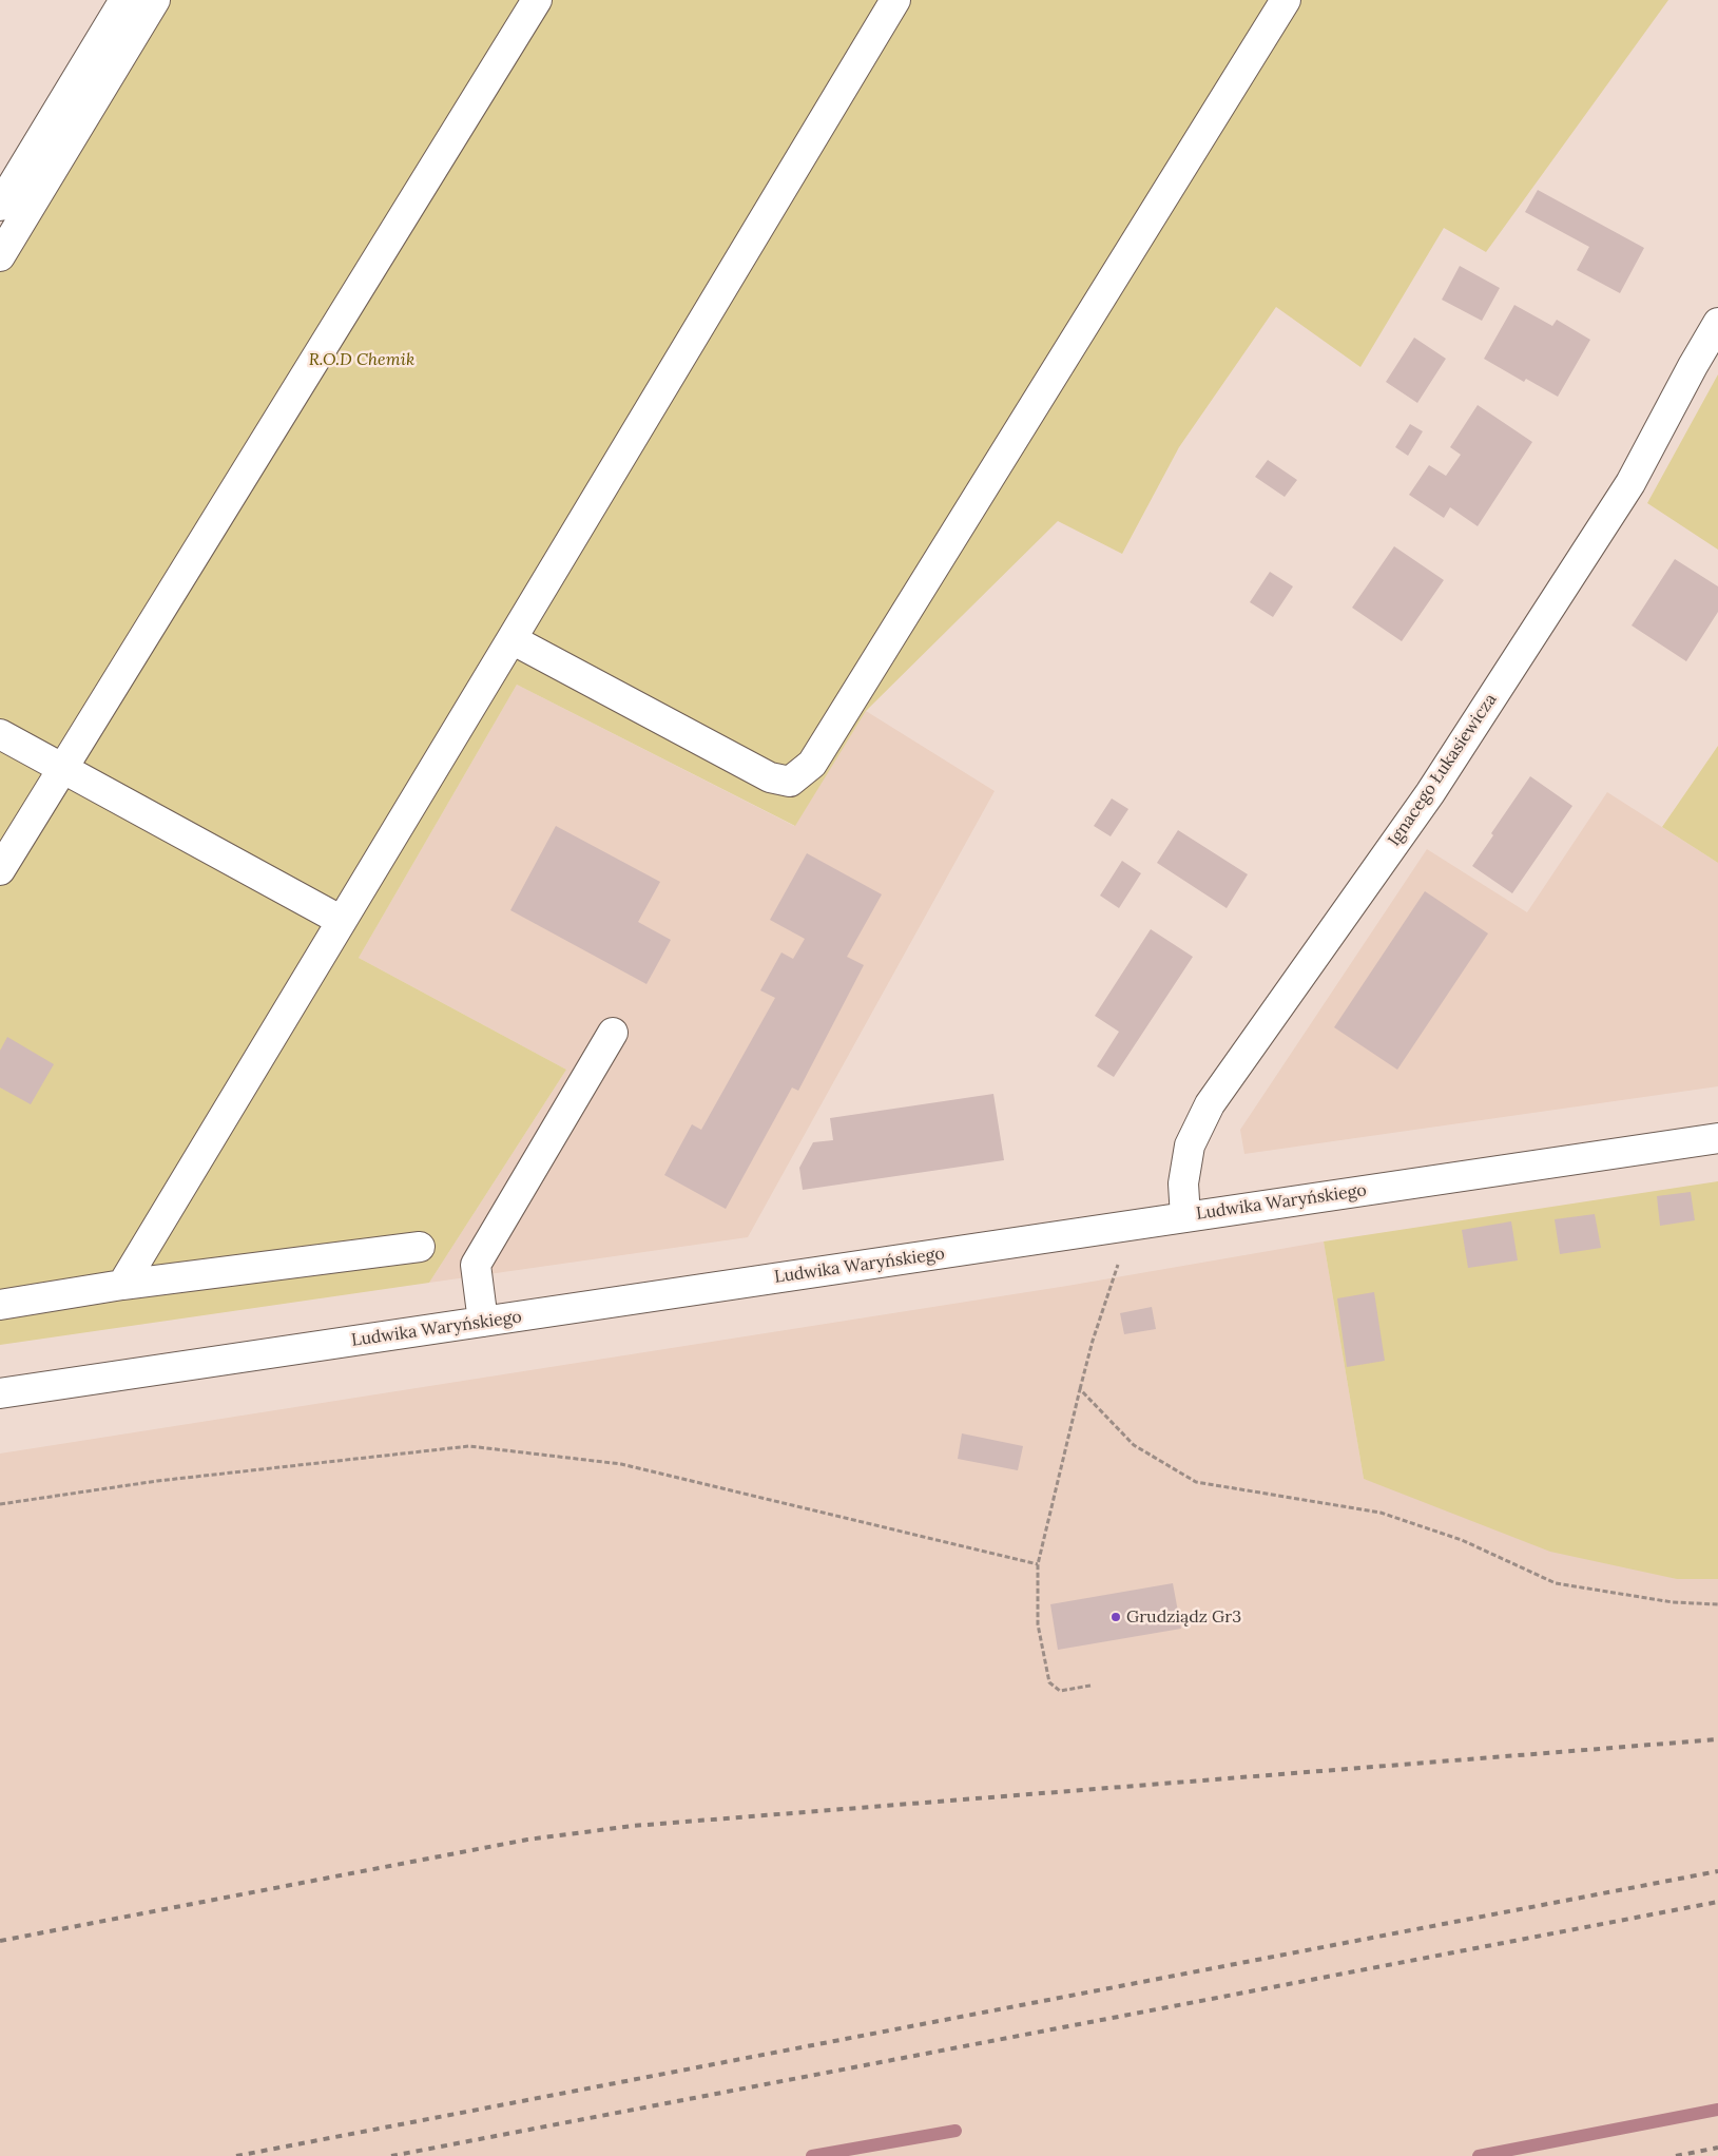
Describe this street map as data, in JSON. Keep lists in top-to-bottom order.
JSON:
{
  "streets": {
    "street": ["Ignacego Łukasiewicza", "Ludwika Waryńskiego"]
  },
  "crossings": [
    ["Ignacego Łukasiewicza", "Ludwika Waryńskiego"]
  ],
  "parks": ["R.O.D Chemik"],
  "places": ["Grudziądz Gr3"]
}
